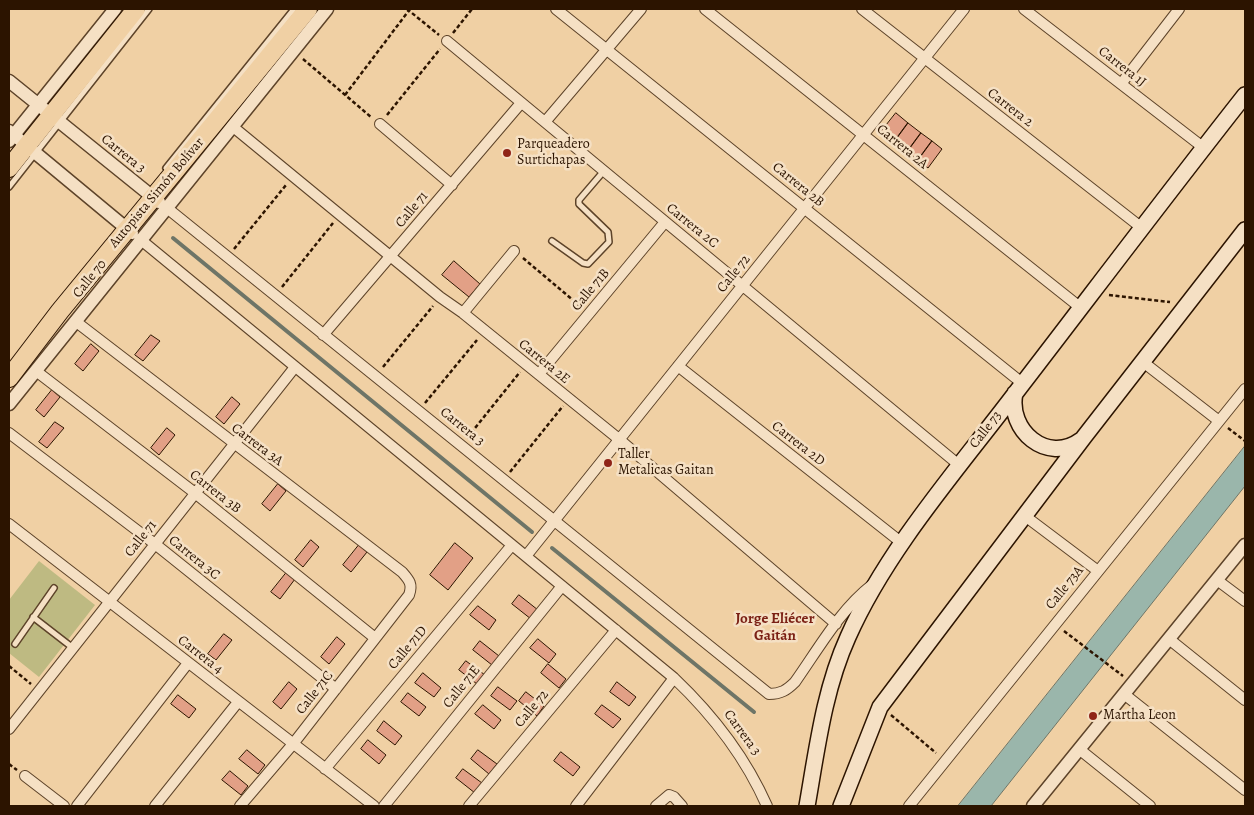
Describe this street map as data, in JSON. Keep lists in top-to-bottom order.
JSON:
{
  "streets": {
    "highway": ["Autopista Simón Bolívar"],
    "main road": ["Calle 73"],
    "street": [
      "Carrera 1J",
      "Carrera 2",
      "Carrera 2A",
      "Carrera 3",
      "Carrera 2B",
      "Calle 71",
      "Carrera 2C",
      "Calle 72",
      "Calle 70",
      "Calle 71B",
      "Carrera 2E",
      "Carrera 2D",
      "Carrera 3A",
      "Carrera 3B",
      "Carrera 3C",
      "Calle 73A",
      "Calle 71D",
      "Carrera 4",
      "Calle 71E",
      "Calle 71C"
    ]
  },
  "crossings": [
    ["Carrera 1J", "Calle 73"],
    ["Carrera 2", "Calle 72"],
    ["Carrera 2", "Calle 73"],
    ["Carrera 2A", "Calle 72"],
    ["Carrera 2A", "Calle 73"],
    ["Carrera 3", "Autopista Simón Bolívar"],
    ["Carrera 3", "Calle 71"],
    ["Carrera 3", "Calle 72"],
    ["Carrera 3", "Calle 70"],
    ["Carrera 3", "Carrera 2E"],
    ["Carrera 3", "Calle 73"],
    ["Carrera 3", "Calle 71D"],
    ["Carrera 3", "Calle 71E"],
    ["Carrera 2B", "Calle 72"],
    ["Carrera 2B", "Calle 73"],
    ["Autopista Simón Bolívar", "Calle 70"],
    ["Calle 71", "Carrera 2C"],
    ["Calle 71", "Carrera 2E"],
    ["Calle 71", "Carrera 3A"],
    ["Calle 71", "Carrera 3B"],
    ["Calle 71", "Carrera 3C"],
    ["Calle 71", "Carrera 4"],
    ["Carrera 2C", "Calle 72"],
    ["Carrera 2C", "Calle 71B"],
    ["Carrera 2C", "Calle 73"],
    ["Calle 72", "Carrera 2E"],
    ["Calle 72", "Carrera 2D"],
    ["Calle 70", "Carrera 3A"],
    ["Calle 70", "Carrera 3B"],
    ["Calle 71B", "Carrera 2E"],
    ["Calle 73", "Carrera 2D"],
    ["Carrera 3A", "Calle 71C"],
    ["Carrera 3B", "Calle 71C"],
    ["Carrera 3C", "Calle 71C"],
    ["Calle 71D", "Carrera 4"],
    ["Carrera 4", "Calle 71C"]
  ],
  "districts": ["Jorge Eliécer Gaitán"],
  "places": ["Parqueadero Surtichapas", "Taller Metalicas Gaitan", "Martha Leon"]
}
